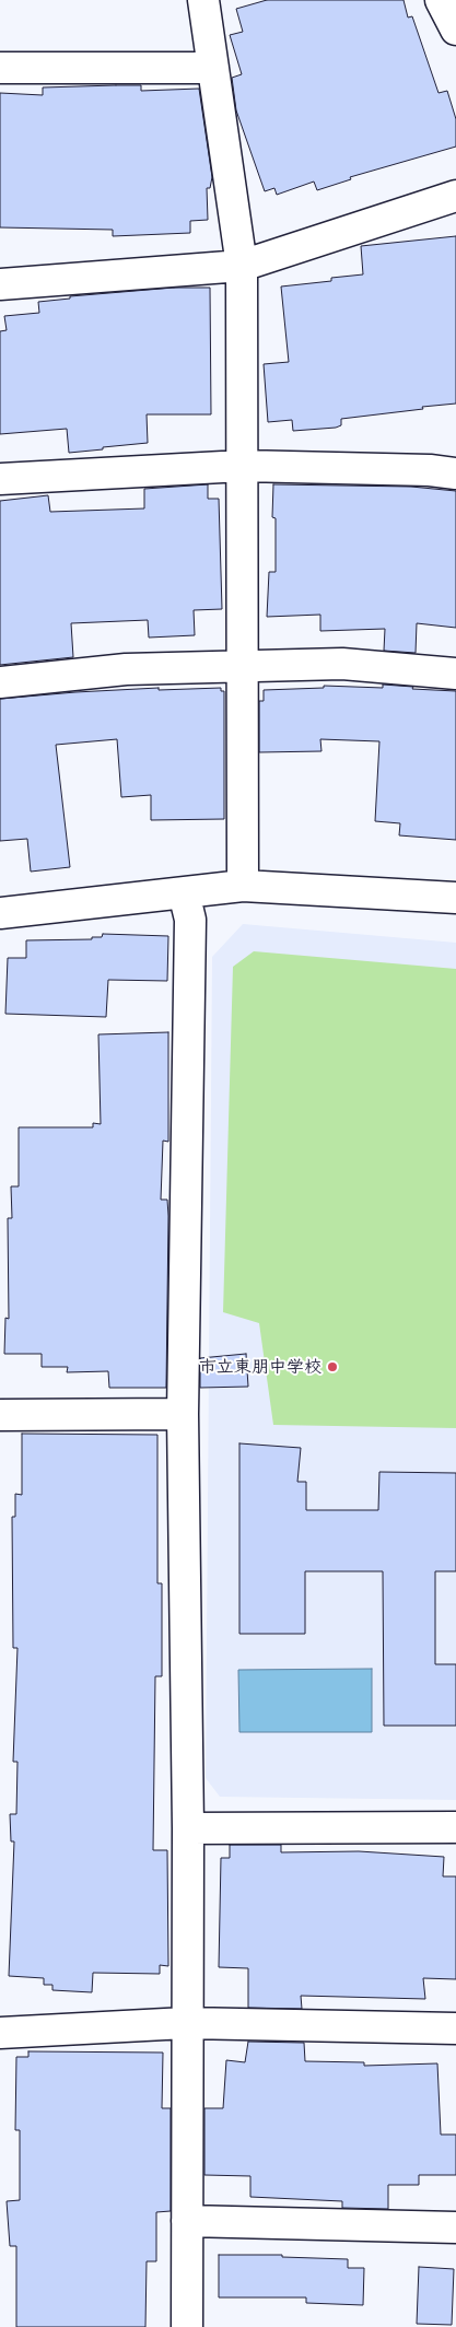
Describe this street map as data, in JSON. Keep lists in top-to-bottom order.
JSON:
{
  "places": ["市立東朋中学校"]
}
